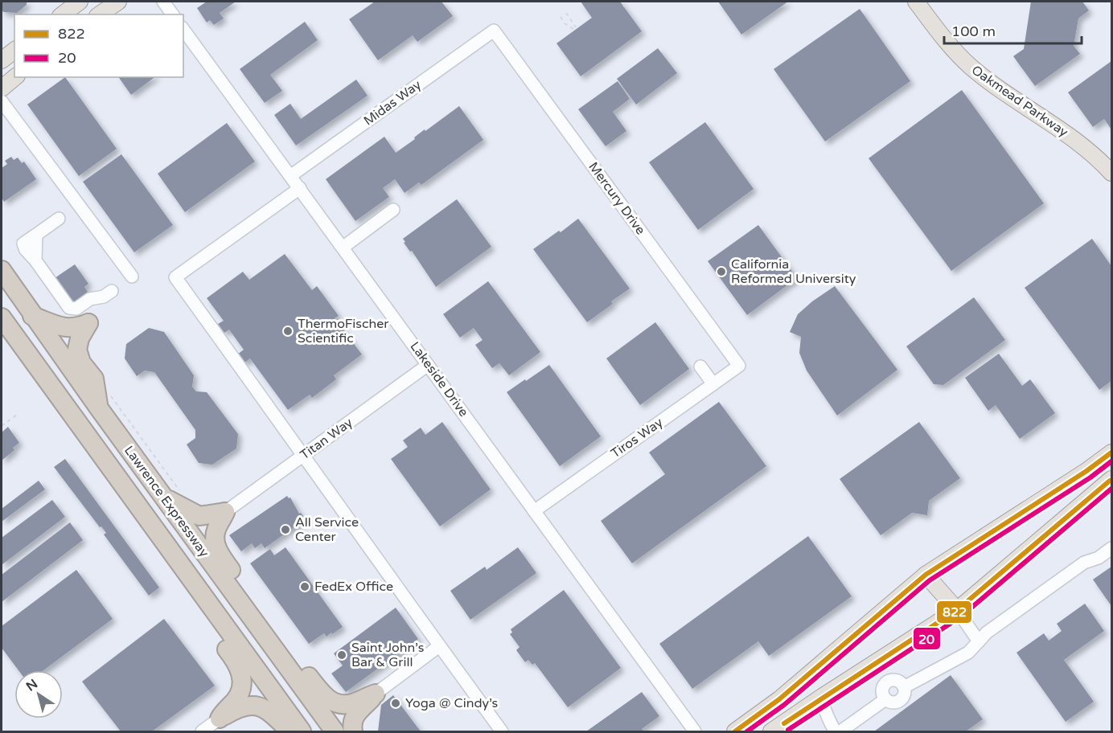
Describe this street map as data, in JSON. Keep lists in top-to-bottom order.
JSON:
{
  "streets": {
    "highway": ["Lawrence Expressway"],
    "main road": ["Oakmead Parkway"],
    "street": [
      "Midas Way",
      "Mercury Drive",
      "Lakeside Drive",
      "Tiros Way",
      "Titan Way"
    ]
  },
  "crossings": [
    ["Midas Way", "Mercury Drive"],
    ["Midas Way", "Lakeside Drive"],
    ["Mercury Drive", "Tiros Way"],
    ["Lakeside Drive", "Tiros Way"],
    ["Lakeside Drive", "Titan Way"]
  ],
  "places": [
    "California Reformed University",
    "ThermoFischer Scientific",
    "All Service Center",
    "FedEx Office",
    "Saint John’s Bar & Grill",
    "Yoga @ Cindy’s"
  ],
  "lines": ["transit line 822", "transit line 20"],
  "legend": ["822", "20"],
  "scale_bar": "100 m",
  "north": "top left"
}
